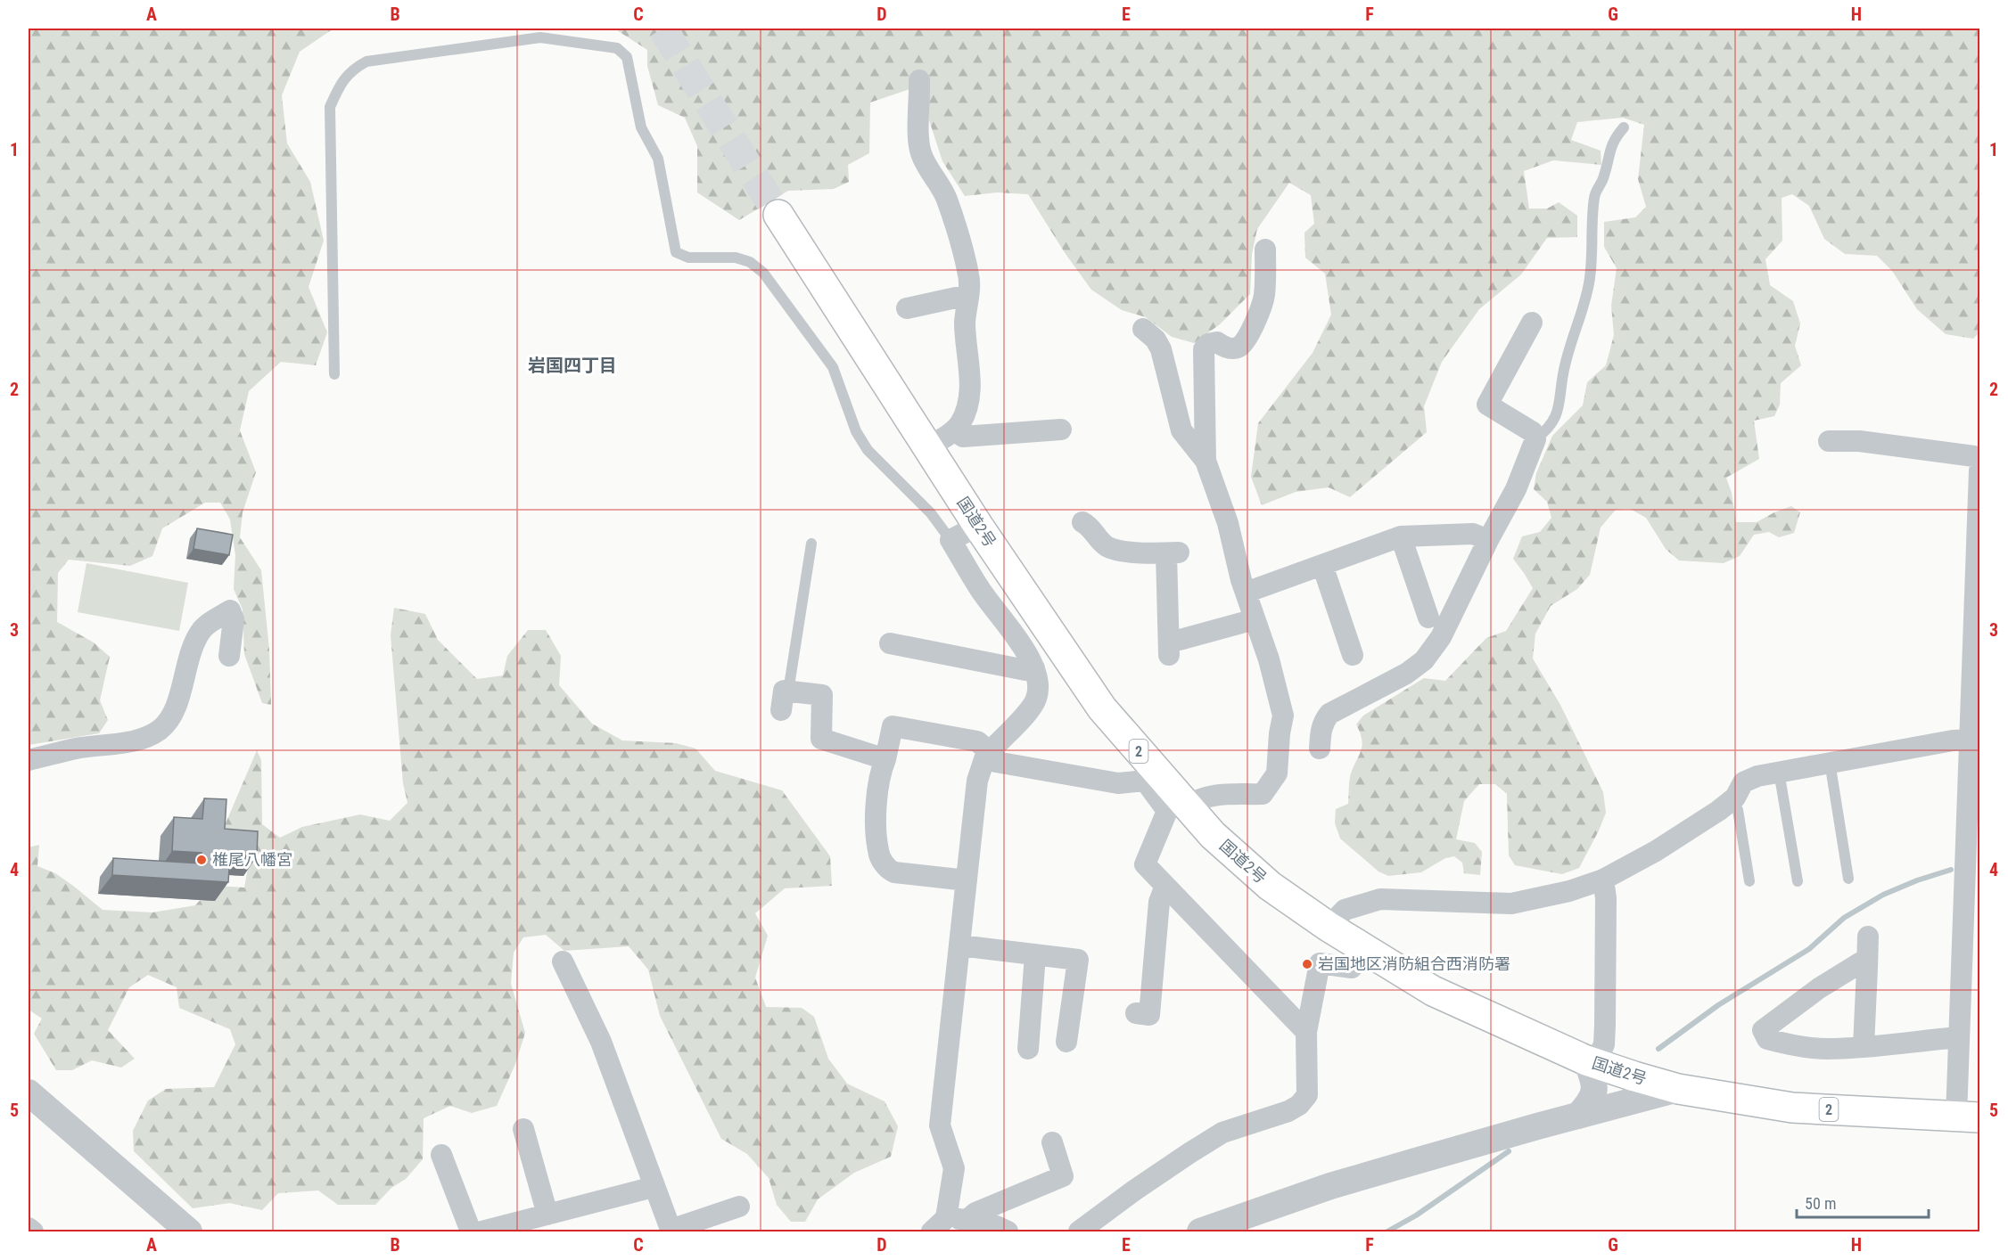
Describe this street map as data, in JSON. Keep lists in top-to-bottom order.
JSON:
{
  "streets": {
    "highway": ["国道2号", "2"]
  },
  "districts": ["岩国四丁目"],
  "places": ["椎尾八幡宮", "岩国地区消防組合西消防署"],
  "scale_bar": "50 m",
  "grid": {
    "columns": [
      "A",
      "B",
      "C",
      "D",
      "E",
      "F",
      "G",
      "H"
    ],
    "rows": [
      "1",
      "2",
      "3",
      "4",
      "5"
    ]
  }
}
